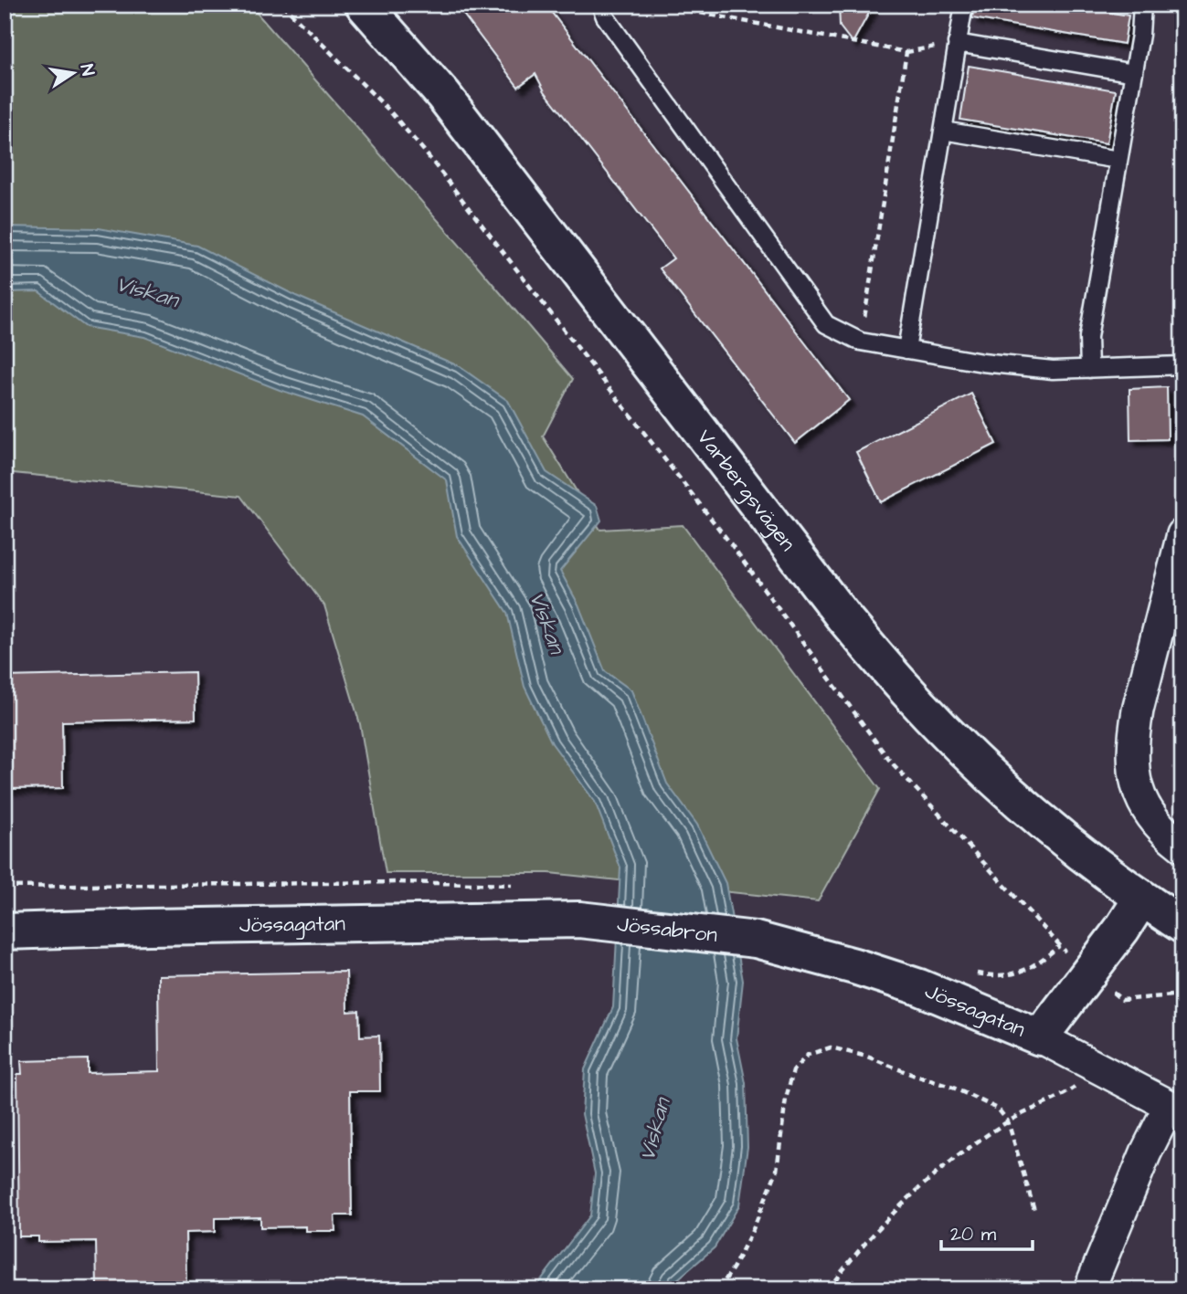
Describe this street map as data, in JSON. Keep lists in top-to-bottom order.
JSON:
{
  "streets": {
    "main road": ["Varbergsvägen", "Jössagatan", "Jössabron"]
  },
  "crossings": [
    ["Jössagatan", "Jössabron"]
  ],
  "water": ["Viskan"],
  "scale_bar": "20 m",
  "north": "right"
}
